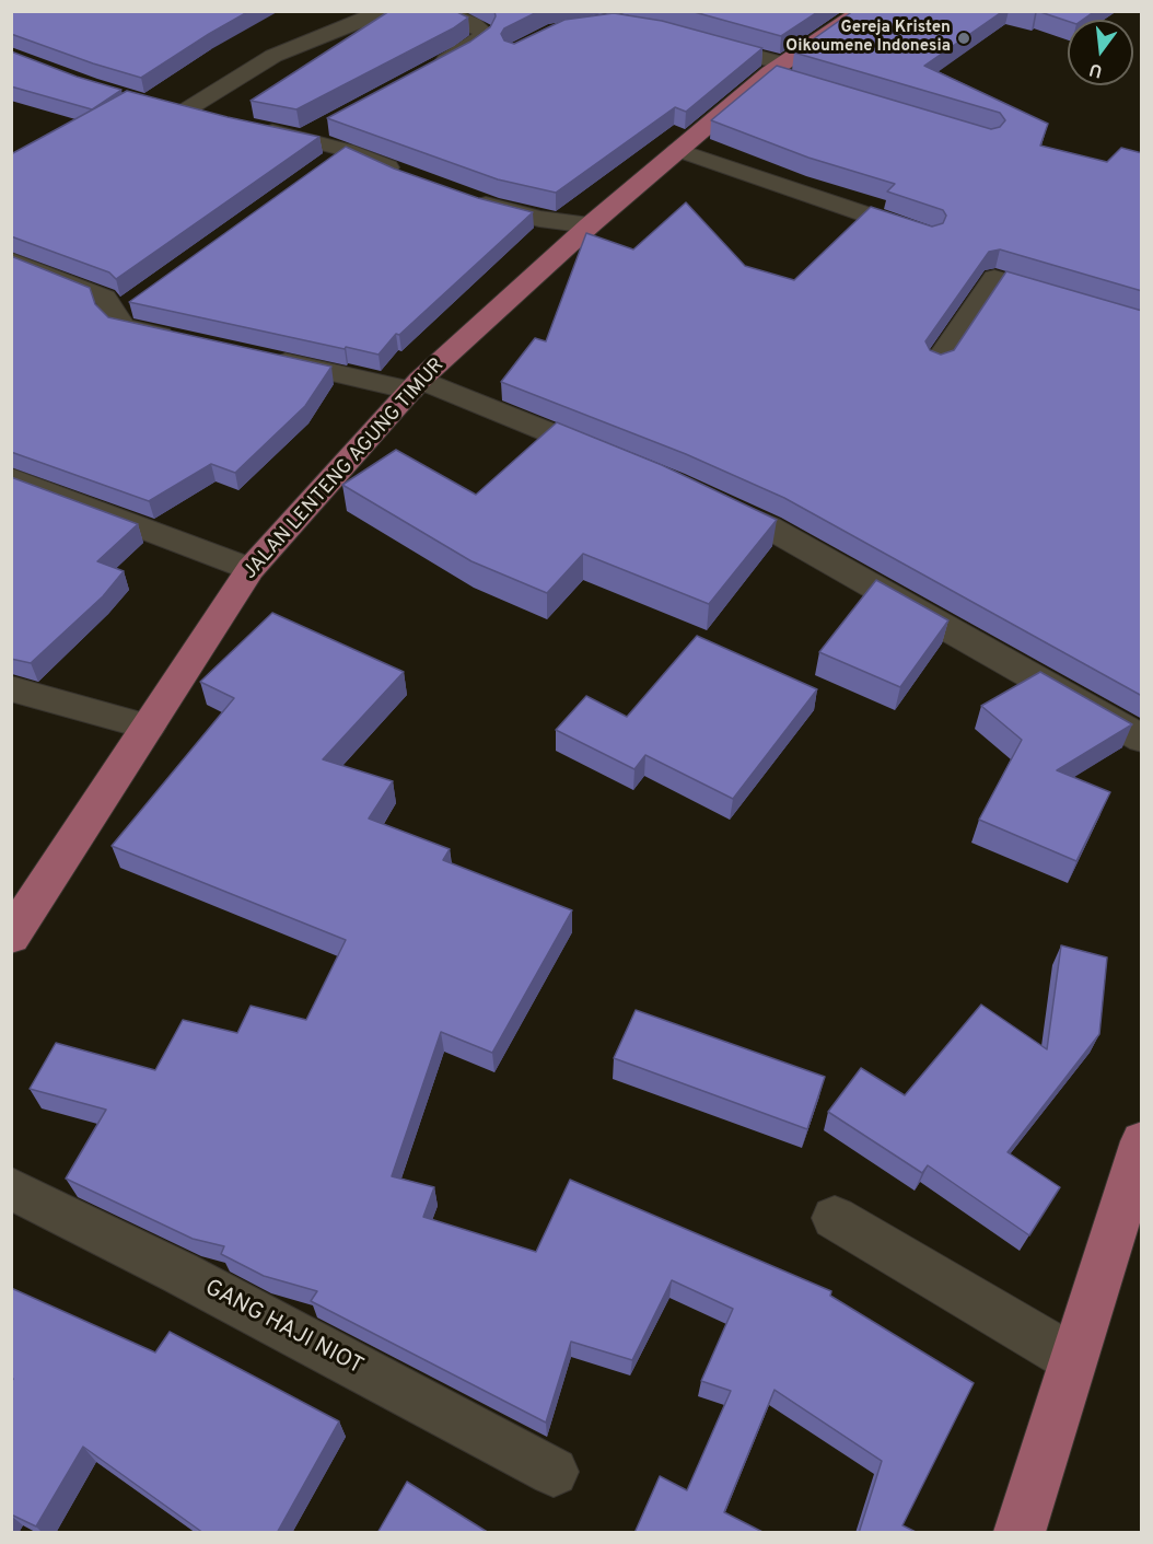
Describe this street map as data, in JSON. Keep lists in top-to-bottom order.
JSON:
{
  "streets": {
    "main road": ["JALAN LENTENG AGUNG TIMUR"],
    "street": ["GANG HAJI NIOT"]
  },
  "places": ["Gereja Kristen Oikoumene Indonesia"],
  "north": "bottom"
}
